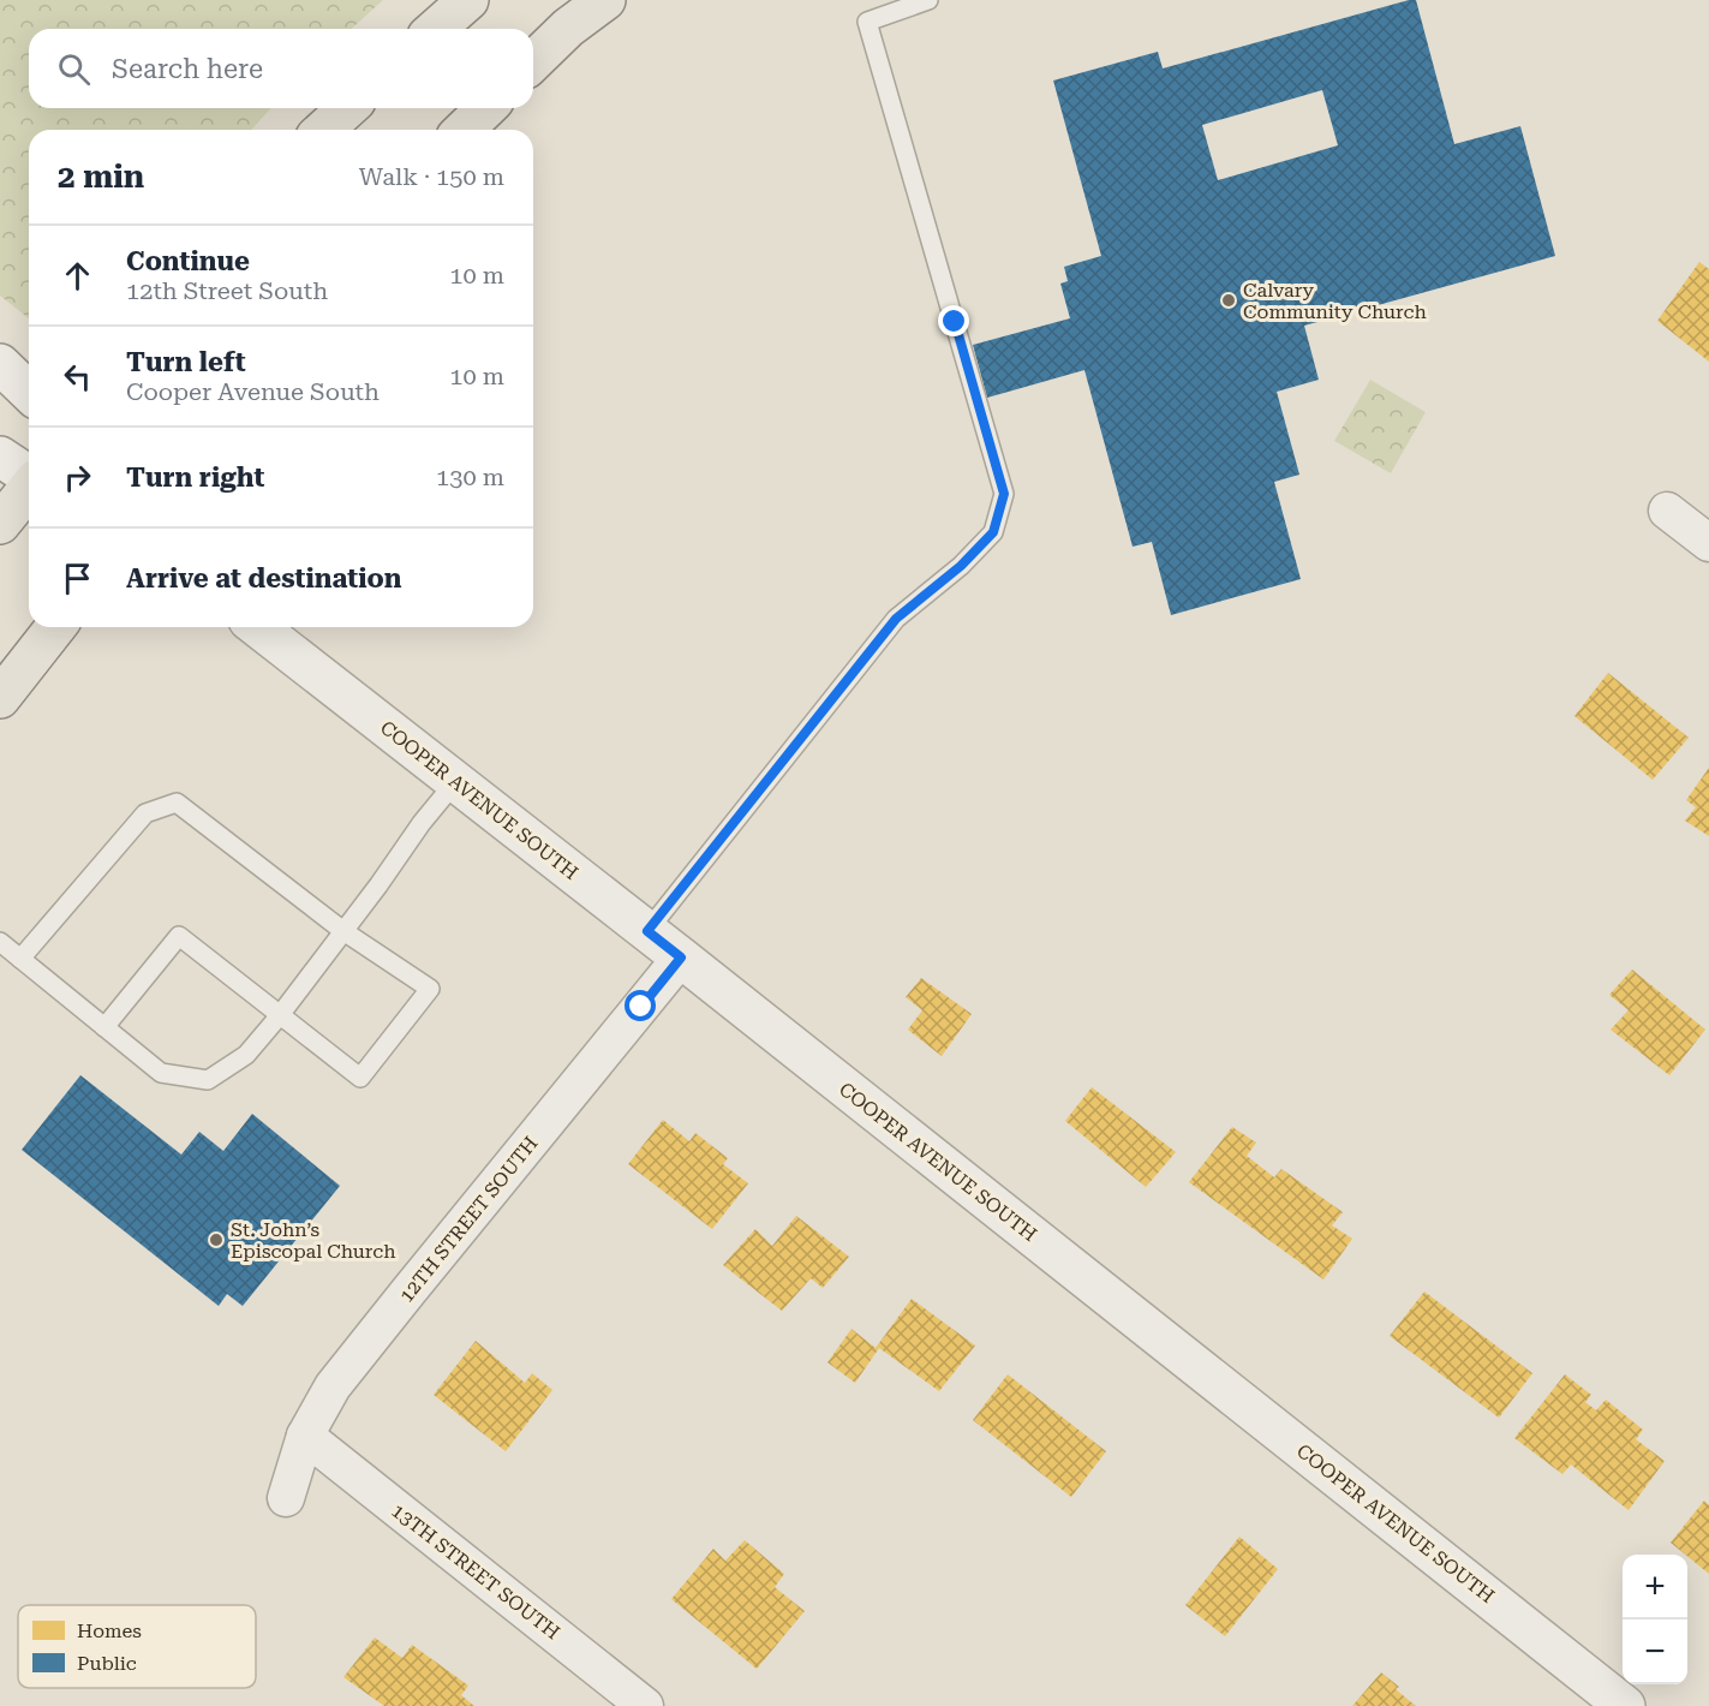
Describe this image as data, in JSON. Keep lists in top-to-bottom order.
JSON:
{
  "streets": {
    "street": ["COOPER AVENUE SOUTH", "12TH STREET SOUTH", "13TH STREET SOUTH"]
  },
  "crossings": [
    ["COOPER AVENUE SOUTH", "12TH STREET SOUTH"],
    ["12TH STREET SOUTH", "13TH STREET SOUTH"]
  ],
  "places": ["Calvary Community Church", "St. John’s Episcopal Church"],
  "legend": ["Homes", "Public"],
  "page": {
    "search": "Search here",
    "heading": ["2 min", "Walk · 150 m"],
    "list": [
      ["Continue", "12th Street South", "10 m"],
      ["Turn left", "Cooper Avenue South", "10 m"],
      ["Turn right", "130 m"],
      "Arrive at destination"
    ],
    "map_buttons": ["+", "−"]
  }
}
